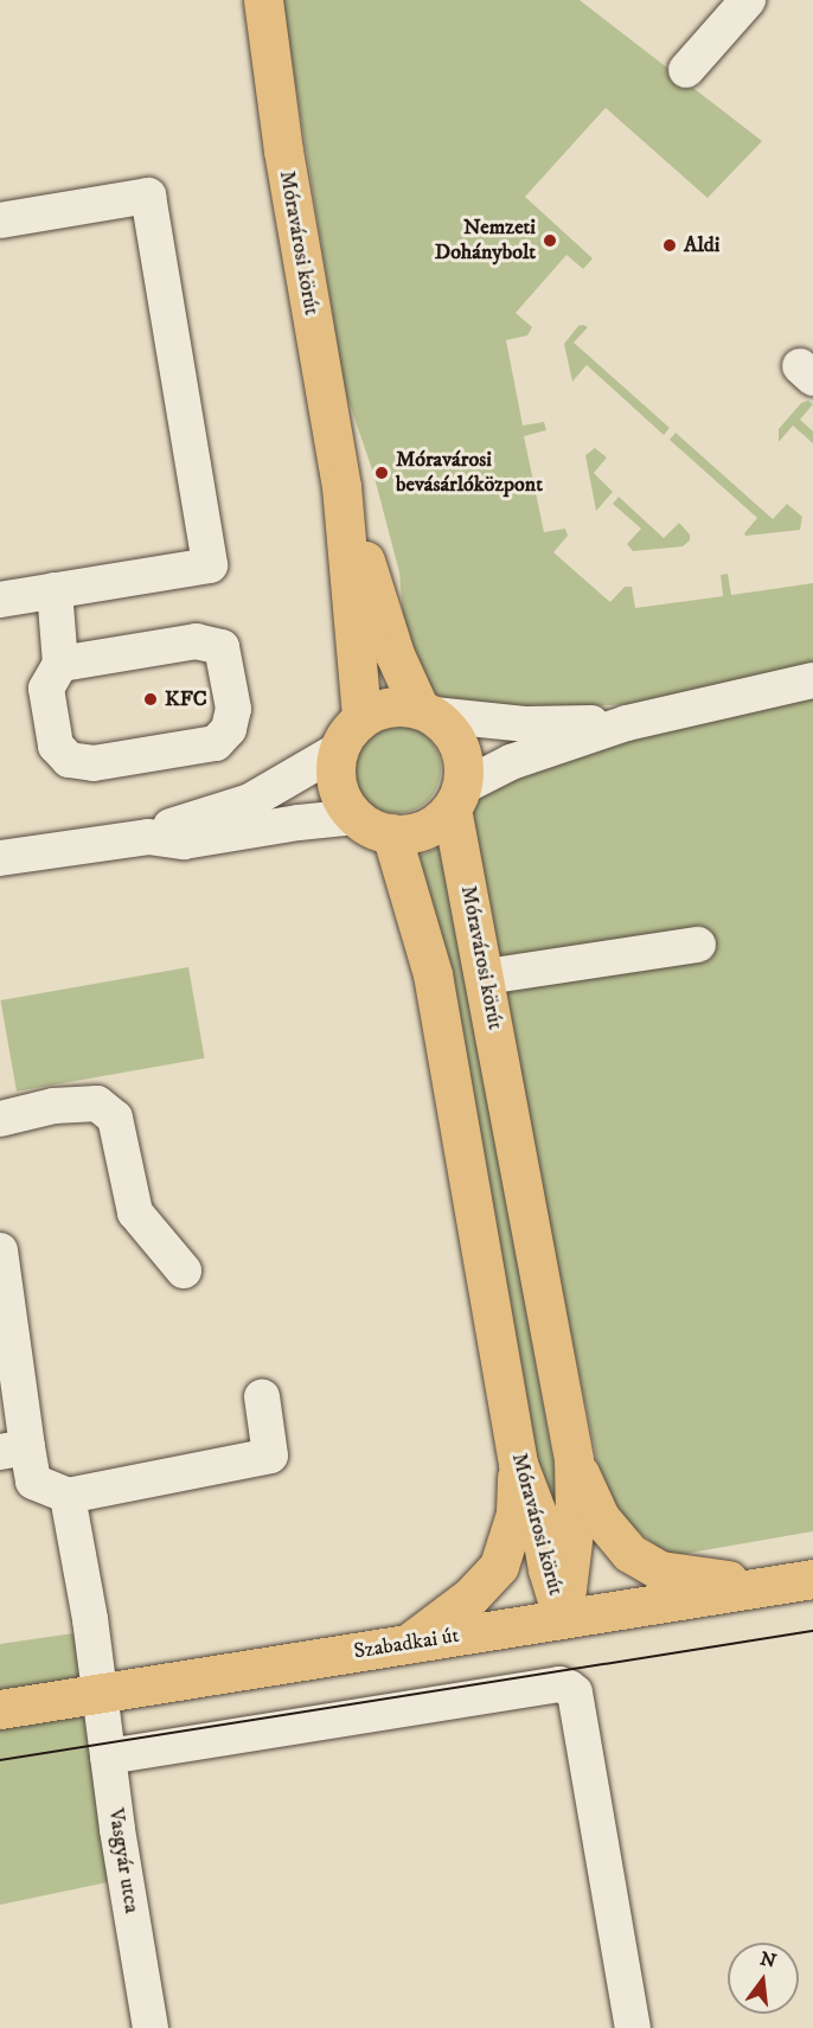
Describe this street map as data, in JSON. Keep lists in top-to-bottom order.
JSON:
{
  "streets": {
    "main road": ["Móravárosi körút", "Szabadkai út"],
    "street": ["Vasgyár utca"]
  },
  "crossings": [
    ["Móravárosi körút", "Szabadkai út"],
    ["Szabadkai út", "Vasgyár utca"]
  ],
  "places": [
    "Nemzeti Dohánybolt",
    "Aldi",
    "Móravárosi bevásárlóközpont",
    "KFC"
  ],
  "north": "top"
}
